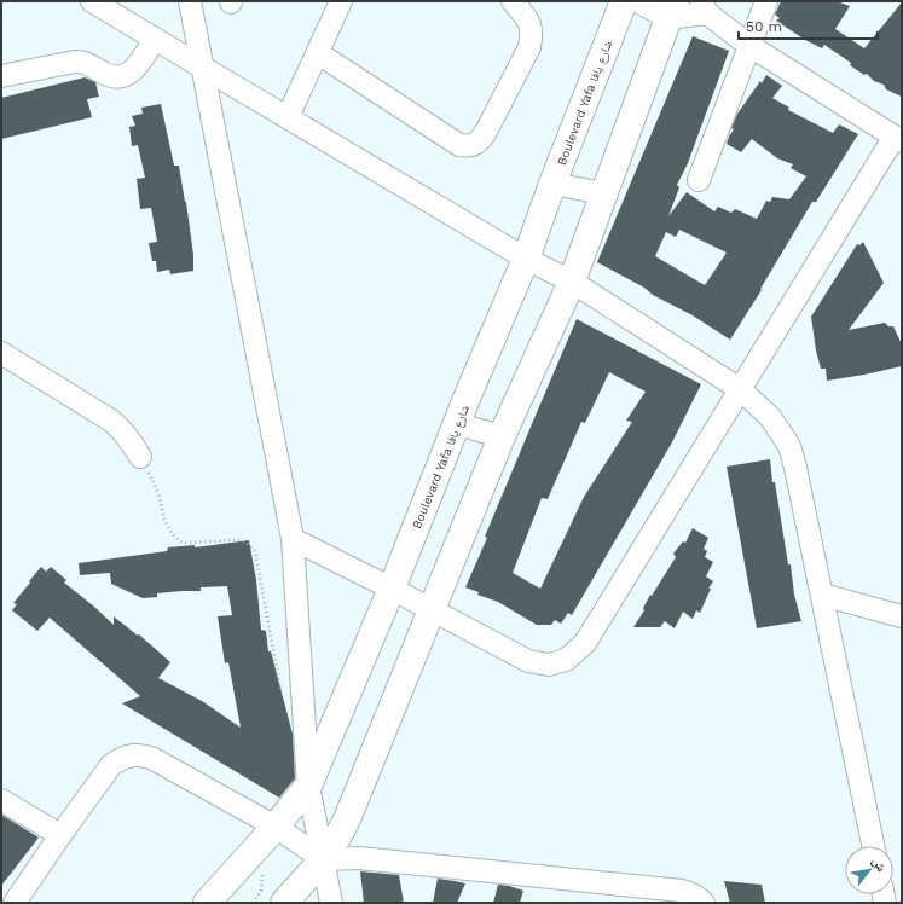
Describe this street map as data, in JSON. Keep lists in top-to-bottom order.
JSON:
{
  "streets": {
    "street": ["Boulevard Yafa شارع يافا"]
  },
  "scale_bar": "50 m",
  "north": "top right"
}
